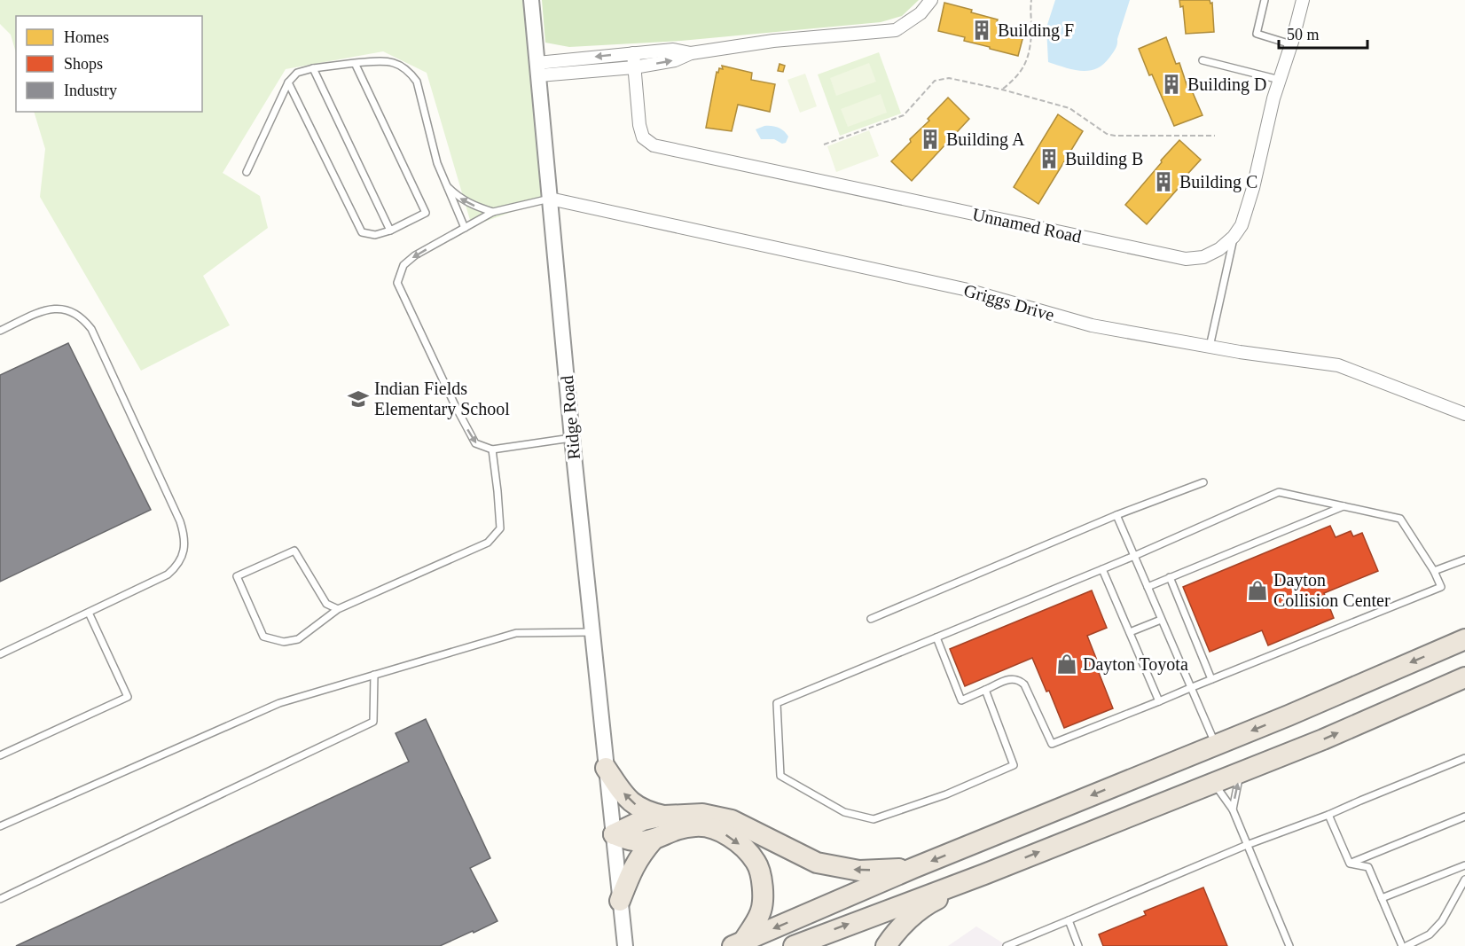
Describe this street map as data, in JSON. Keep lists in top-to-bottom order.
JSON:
{
  "streets": {
    "street": ["Unnamed Road", "Griggs Drive", "Ridge Road"]
  },
  "crossings": [
    ["Griggs Drive", "Ridge Road"]
  ],
  "places": {
    "building": [
      "Building F",
      "Building D",
      "Building A",
      "Building B",
      "Building C"
    ],
    "school or university": ["Indian Fields Elementary School"],
    "shop": ["Dayton Collision Center", "Dayton Toyota"]
  },
  "legend": ["Homes", "Shops", "Industry"],
  "scale_bar": "50 m"
}
